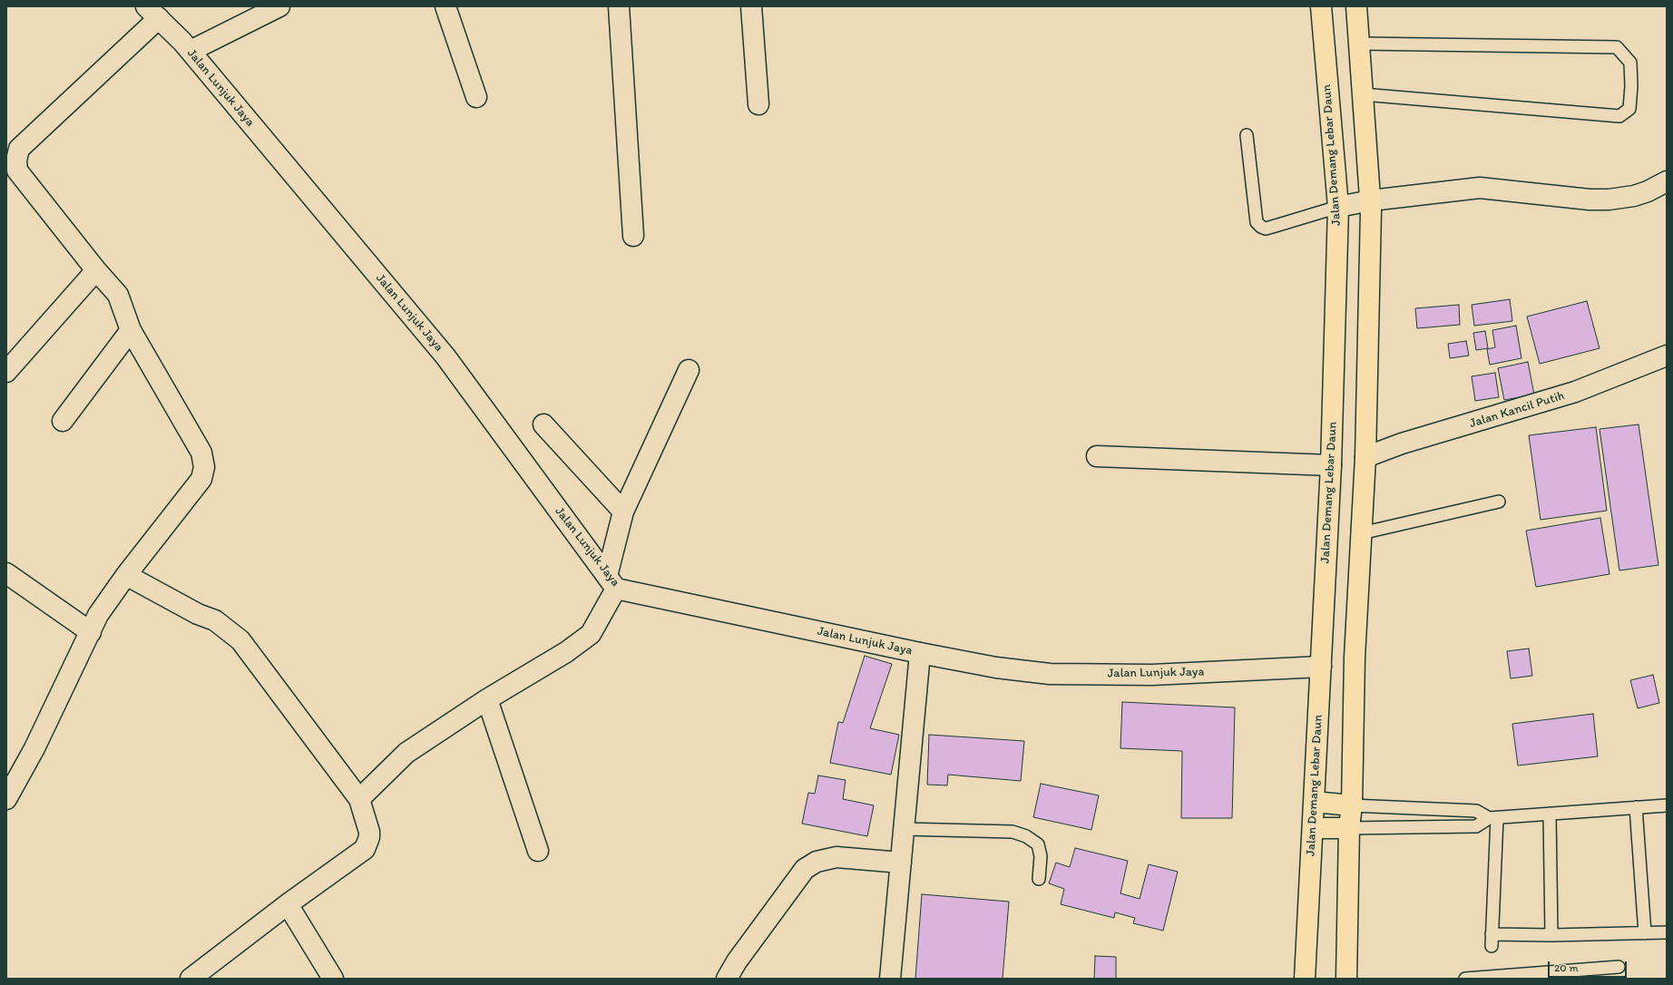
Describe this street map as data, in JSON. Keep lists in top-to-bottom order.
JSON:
{
  "streets": {
    "highway": ["Jalan Demang Lebar Daun"],
    "street": ["Jalan Lunjuk Jaya", "Jalan Kancil Putih"]
  },
  "crossings": [
    ["Jalan Lunjuk Jaya", "Jalan Demang Lebar Daun"]
  ],
  "scale_bar": "20 m"
}
